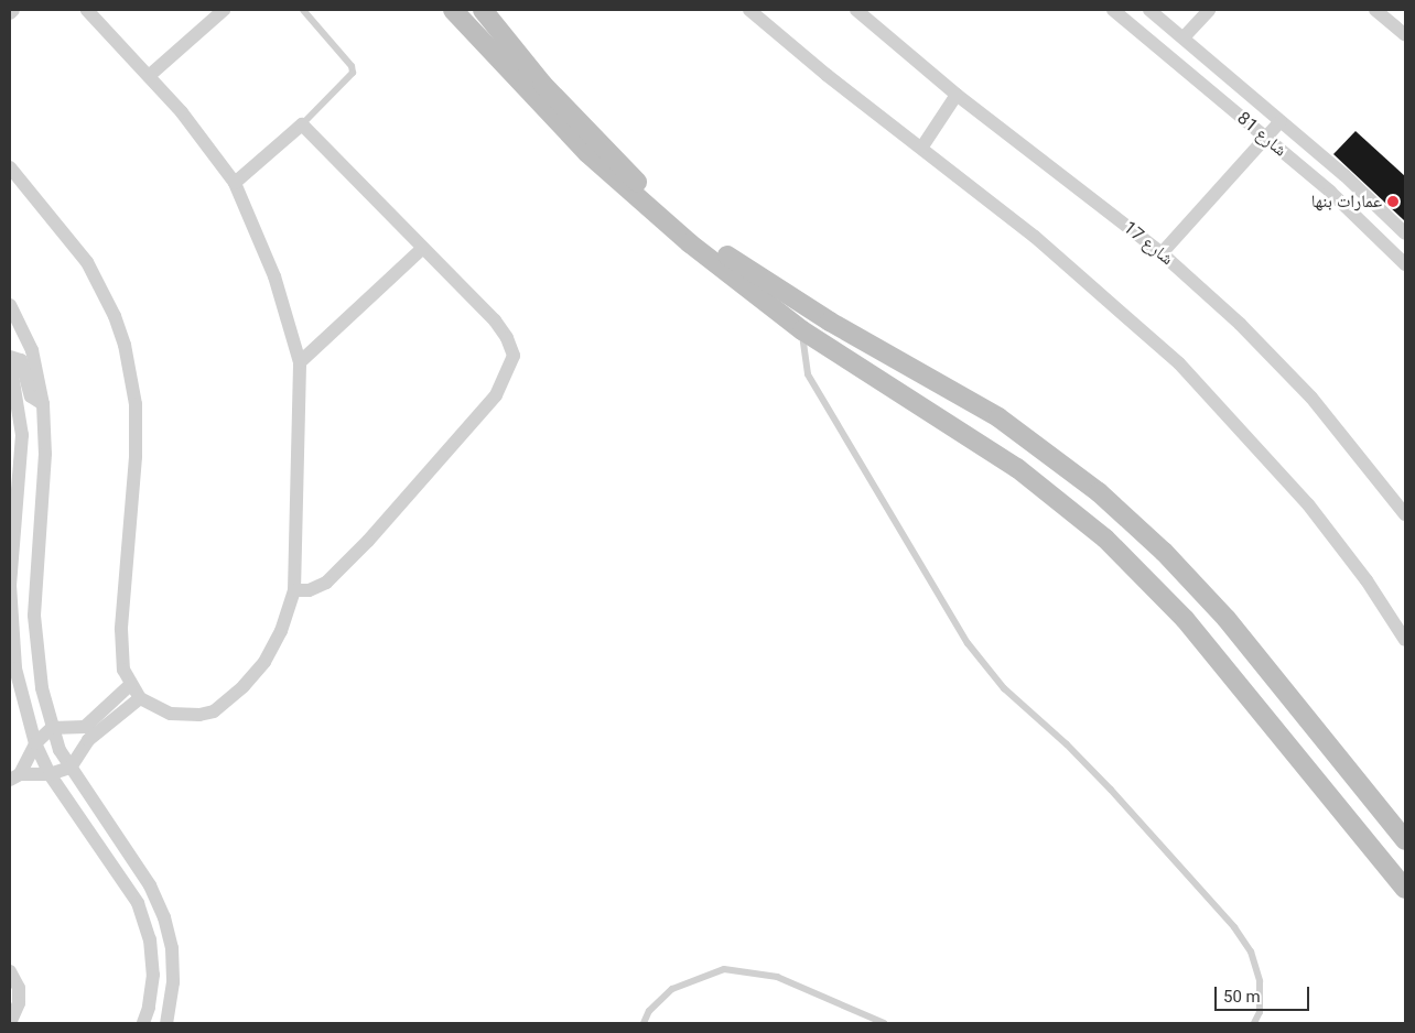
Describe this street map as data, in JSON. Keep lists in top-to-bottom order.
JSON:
{
  "streets": {
    "street": ["شارع 81", "شارع 17"]
  },
  "places": ["عمارات بنها"],
  "scale_bar": "50 m"
}
